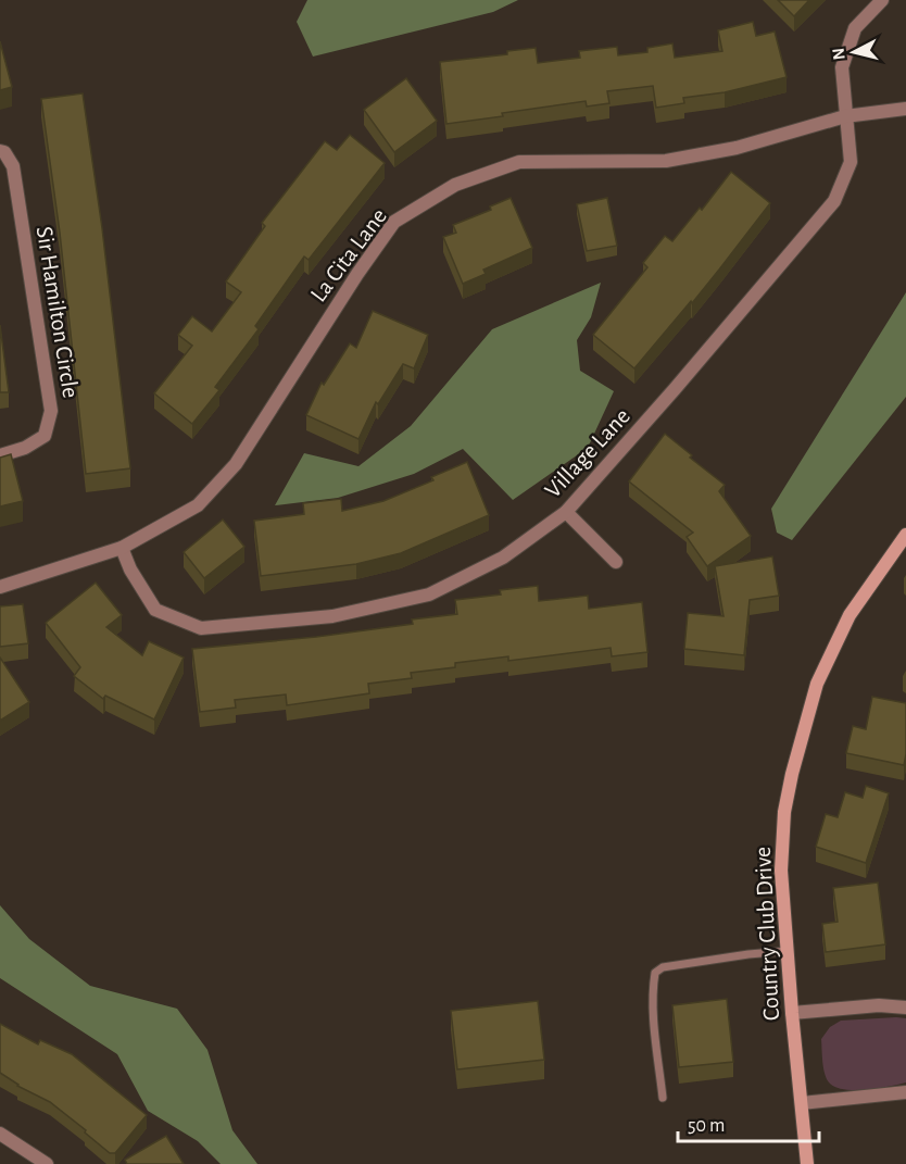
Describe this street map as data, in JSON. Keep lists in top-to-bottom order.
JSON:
{
  "streets": {
    "street": [
      "La Cita Lane",
      "Sir Hamilton Circle",
      "Village Lane",
      "Country Club Drive"
    ]
  },
  "crossings": [
    ["La Cita Lane", "Village Lane"]
  ],
  "scale_bar": "50 m",
  "north": "left"
}
